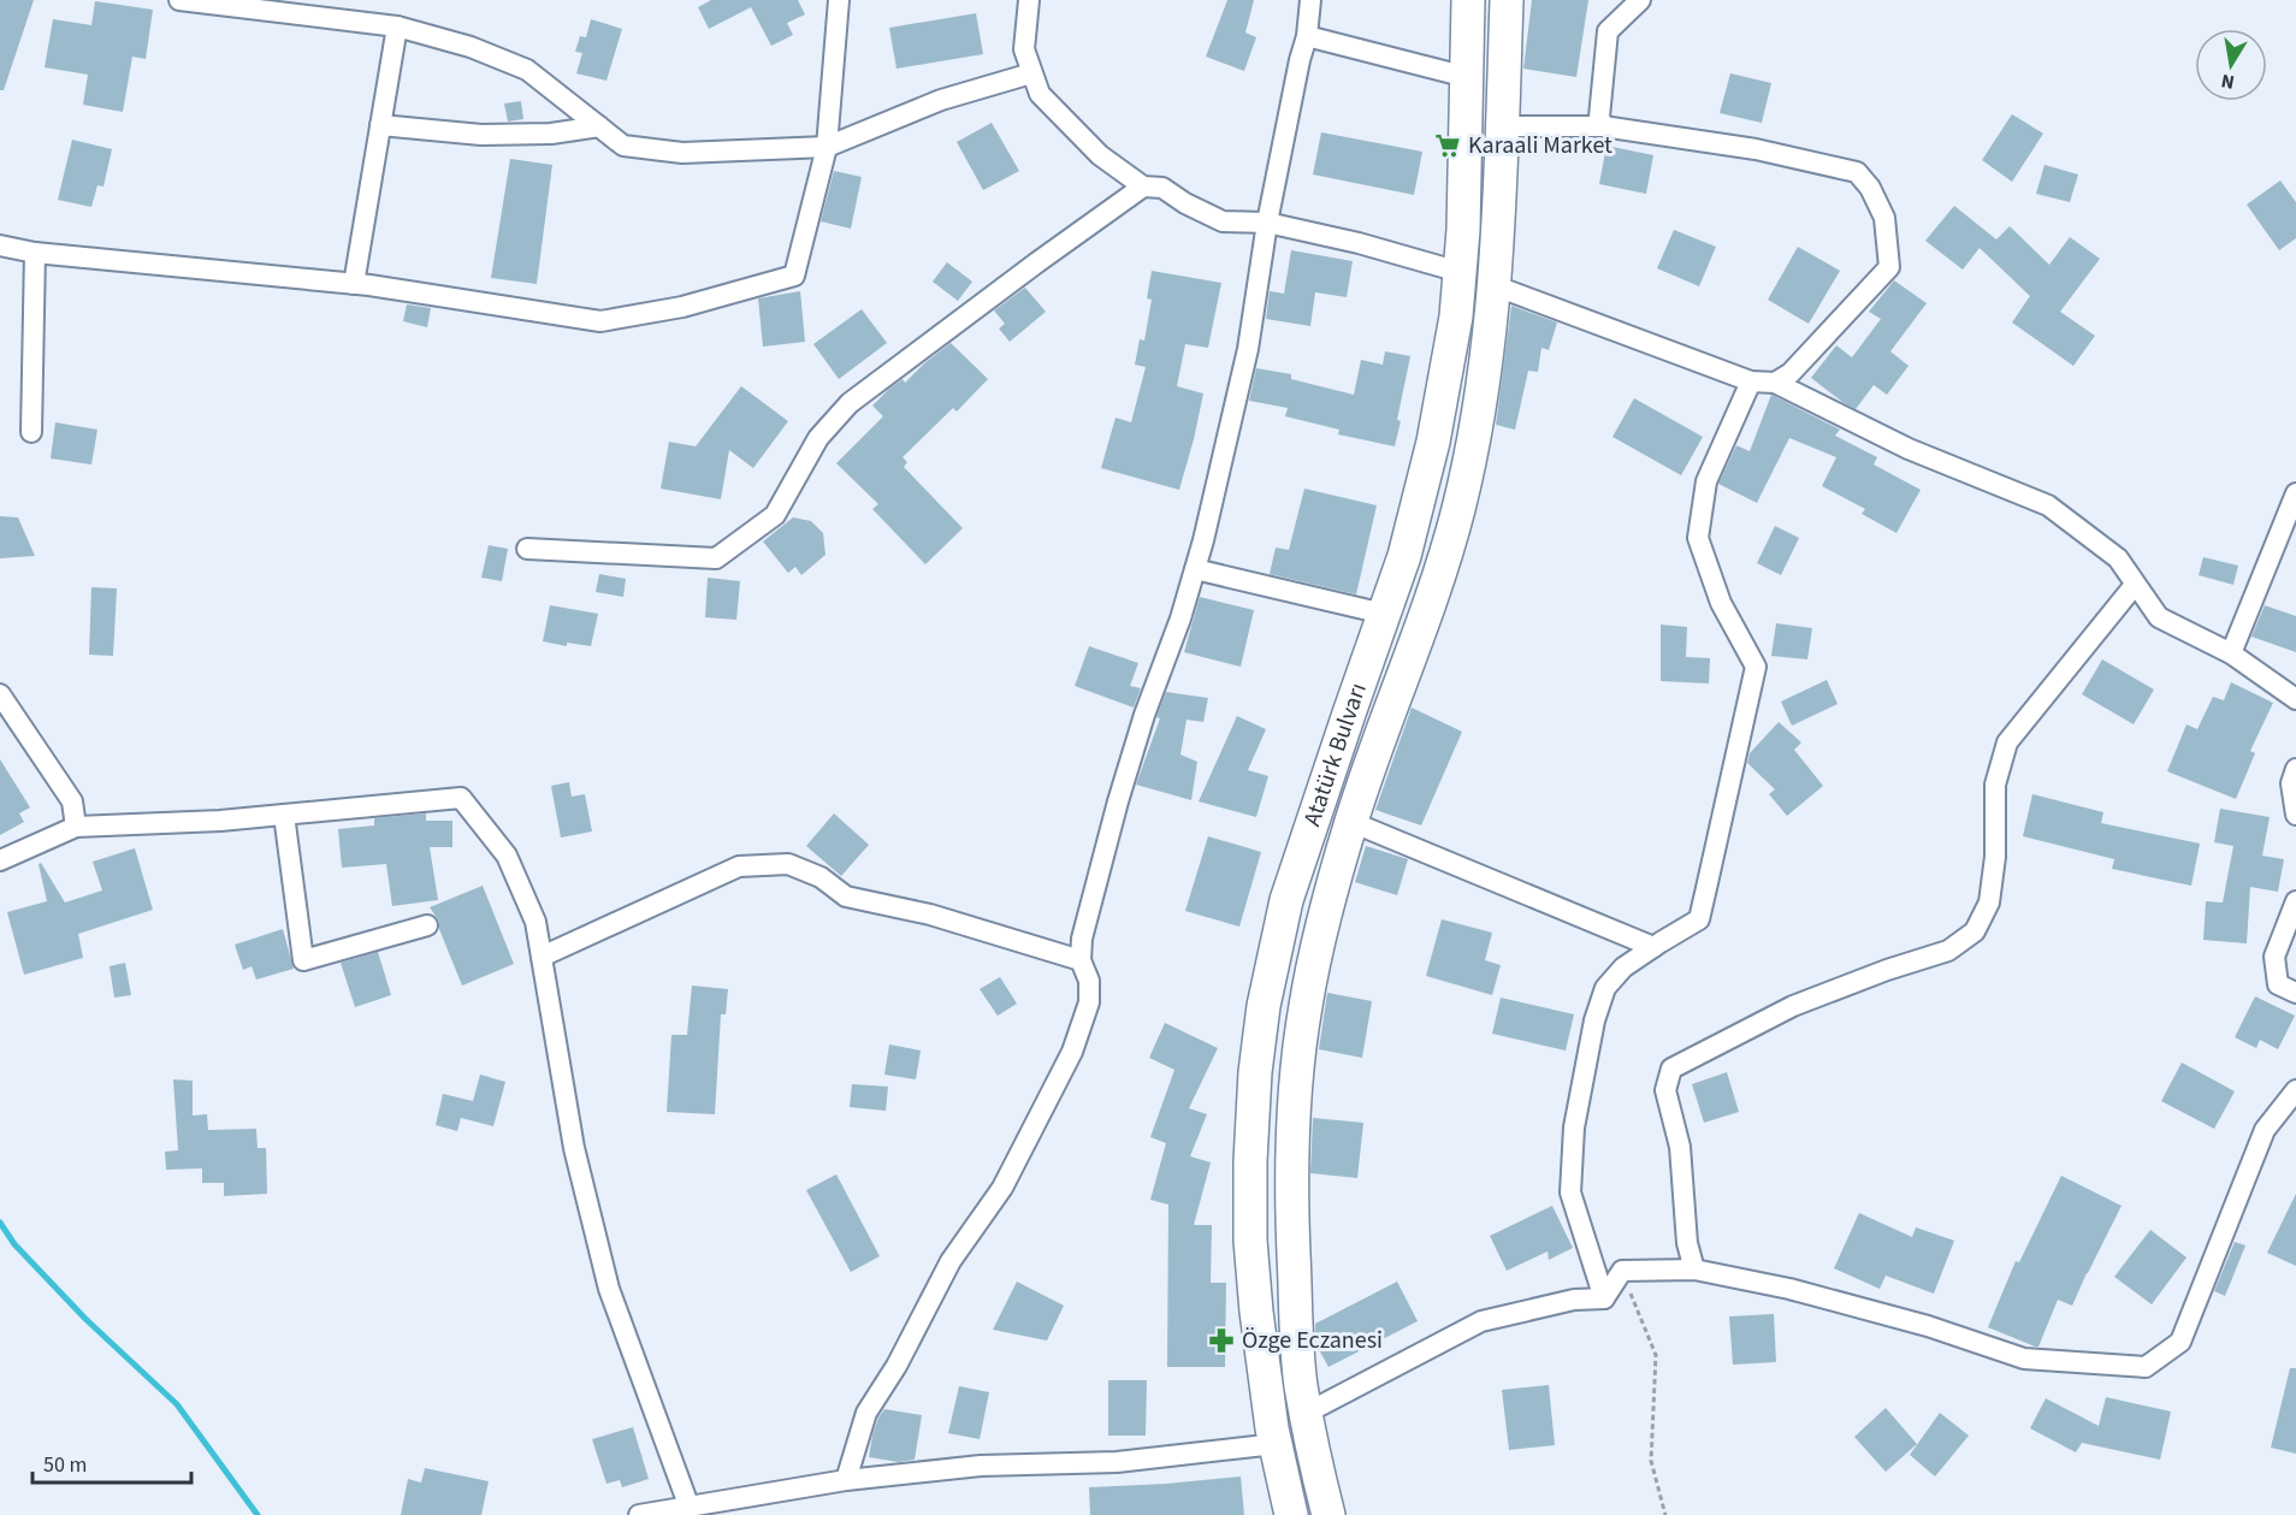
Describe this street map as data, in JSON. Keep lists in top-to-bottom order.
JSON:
{
  "streets": {
    "highway": ["Atatürk Bulvarı"]
  },
  "places": {
    "supermarket": ["Karaali Market"],
    "pharmacy": ["Özge Eczanesi"]
  },
  "scale_bar": "50 m",
  "north": "bottom"
}
